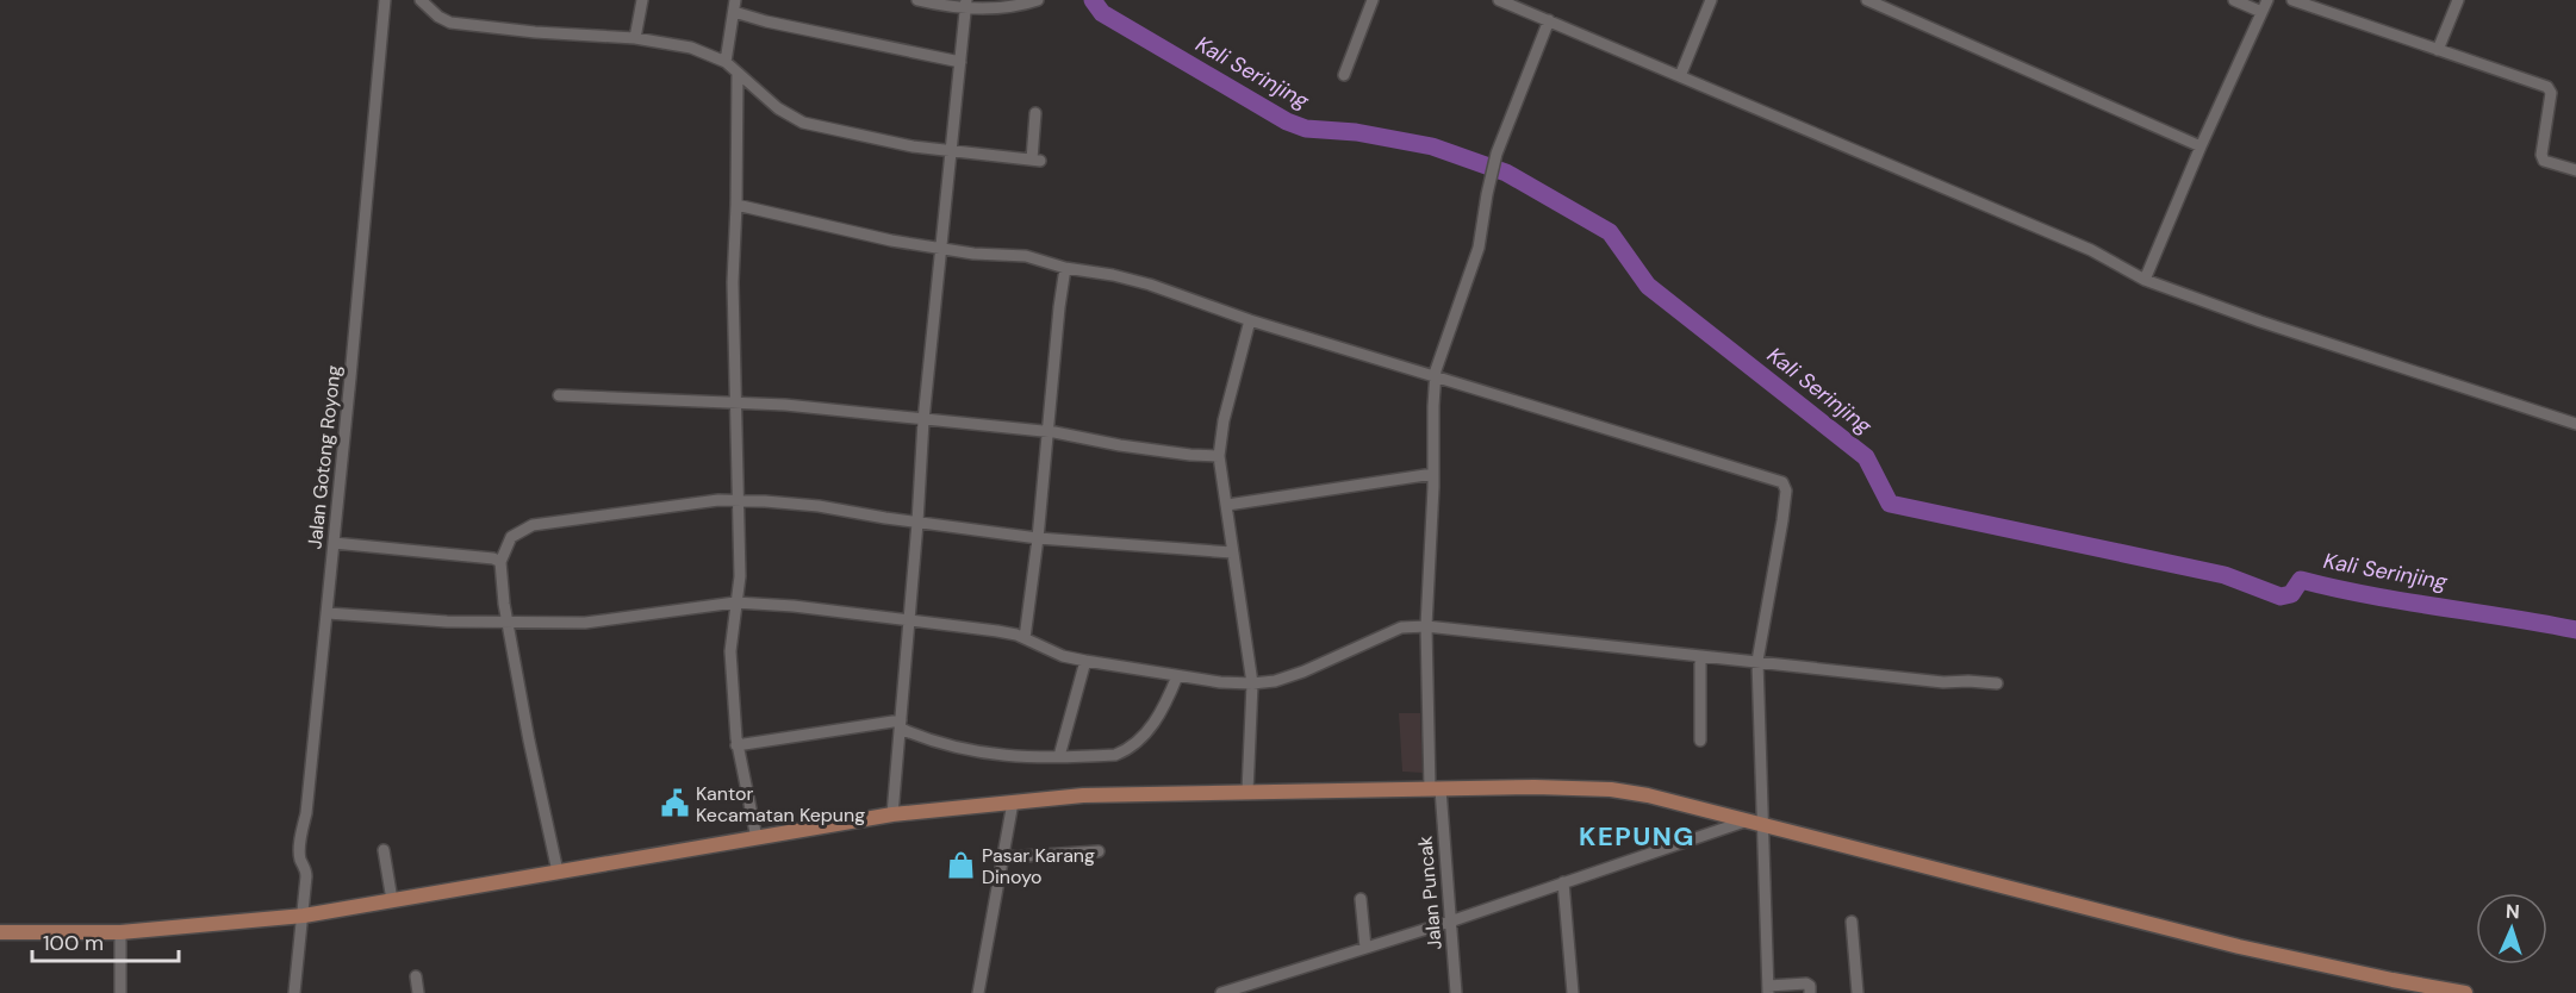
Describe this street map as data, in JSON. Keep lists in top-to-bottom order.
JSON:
{
  "streets": {
    "street": ["Jalan Gotong Royong", "Jalan Puncak"]
  },
  "districts": ["KEPUNG"],
  "water": ["Kali Serinjing"],
  "places": {
    "public building": ["Kantor Kecamatan Kepung"],
    "shop": ["Pasar Karang Dinoyo"]
  },
  "scale_bar": "100 m",
  "north": "top"
}
